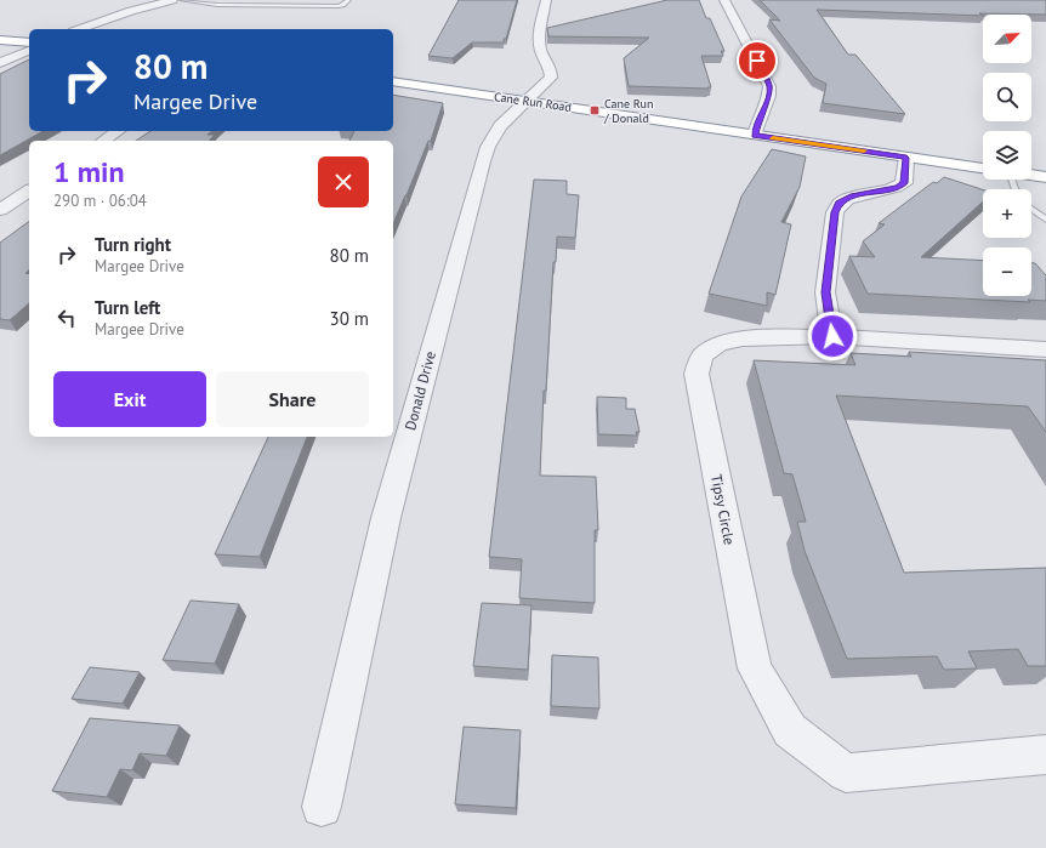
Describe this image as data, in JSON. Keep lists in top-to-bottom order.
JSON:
{
  "streets": {
    "highway": ["Cane Run Road"],
    "street": ["Donald Drive", "Tipsy Circle"]
  },
  "crossings": [
    ["Cane Run Road", "Donald Drive"]
  ],
  "places": {
    "transit": ["Cane Run / Donald"]
  },
  "north": "top right",
  "page": {
    "map_buttons": ["+", "−"],
    "turn": ["80 m", "Margee Drive"],
    "heading": ["1 min", "290 m · 06:04"],
    "list": [
      {
        "name": "Turn right",
        "note": "Margee Drive",
        "value": "80 m"
      },
      {
        "name": "Turn left",
        "note": "Margee Drive",
        "value": "30 m"
      }
    ],
    "buttons": ["Exit", "Share"]
  }
}
